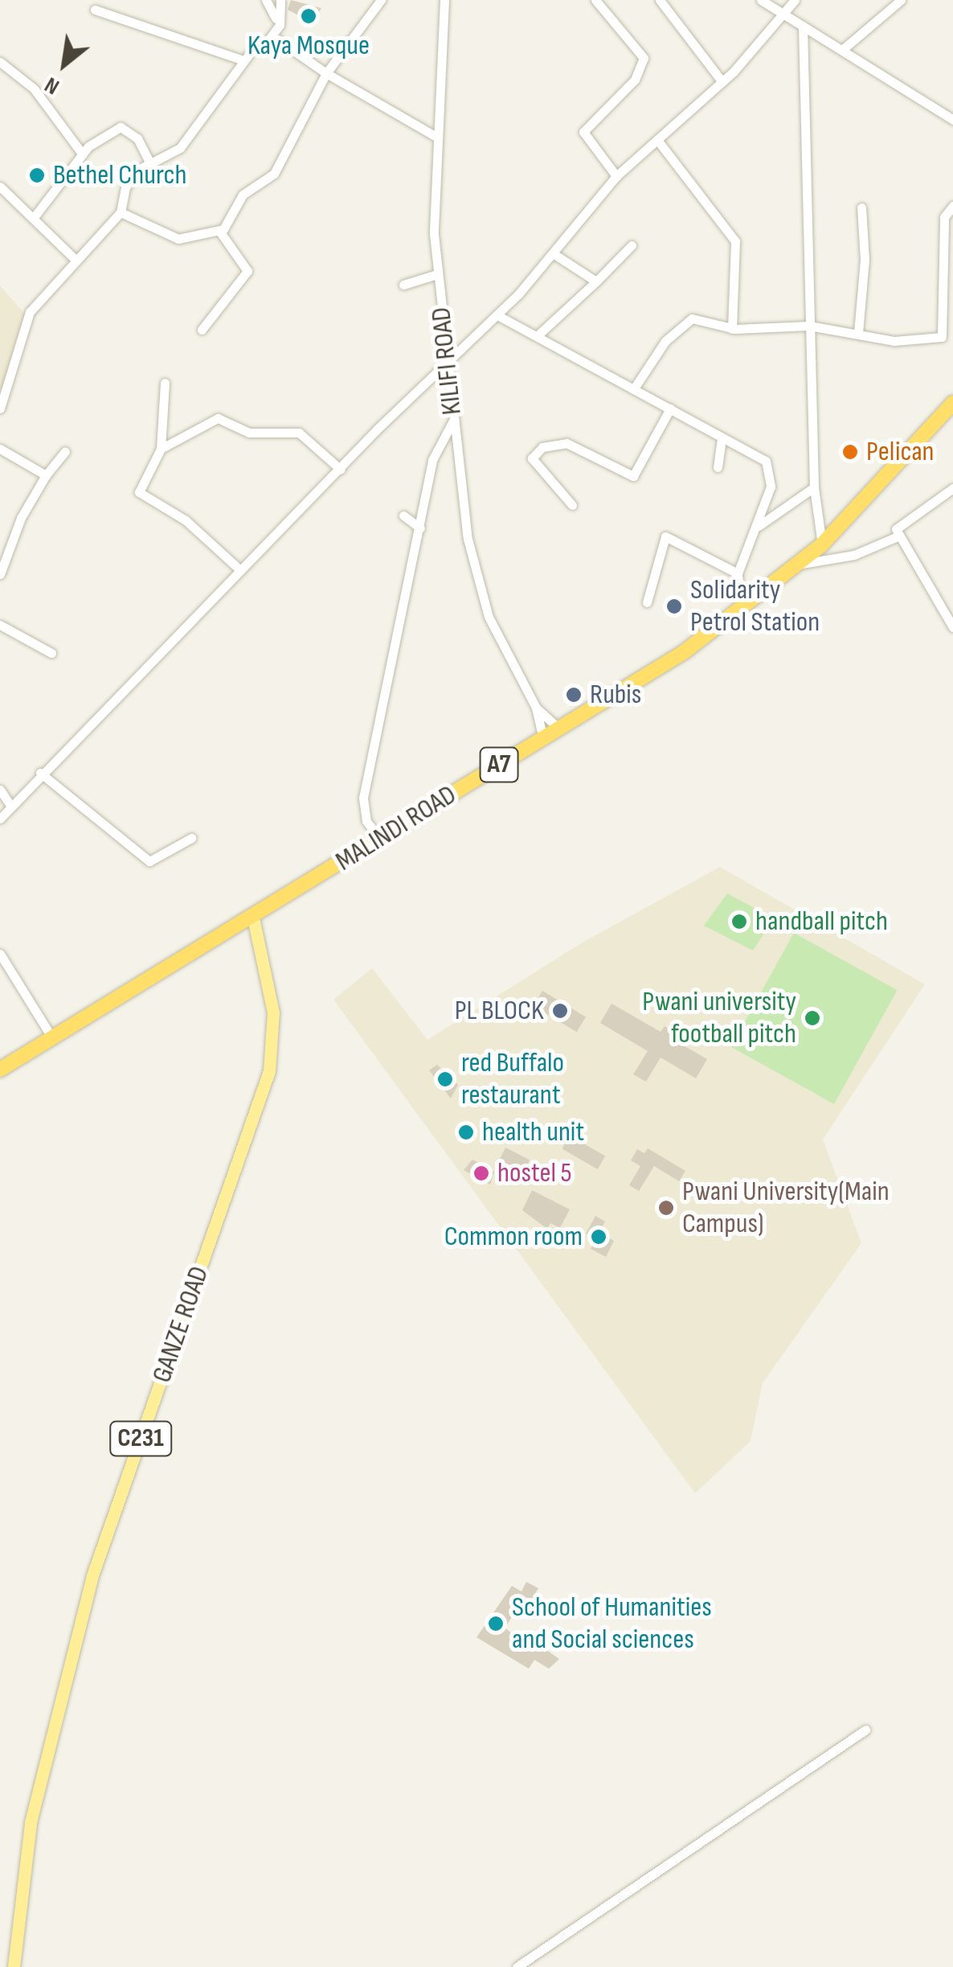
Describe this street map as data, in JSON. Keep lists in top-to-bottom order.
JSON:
{
  "streets": {
    "highway": ["A7", "MALINDI ROAD"],
    "main road": ["GANZE ROAD", "C231"],
    "street": ["KILIFI ROAD"]
  },
  "crossings": [
    ["KILIFI ROAD", "MALINDI ROAD"],
    ["MALINDI ROAD", "GANZE ROAD"]
  ],
  "places": [
    "Kaya Mosque",
    "Bethel Church",
    "Pelican",
    "Solidarity Petrol Station",
    "Rubis",
    "handball pitch",
    "PL BLOCK",
    "Pwani university football pitch",
    "red Buffalo restaurant",
    "health unit",
    "hostel 5",
    "Pwani University(Main Campus)",
    "Common room",
    "School of Humanities and Social sciences"
  ],
  "north": "bottom left"
}
